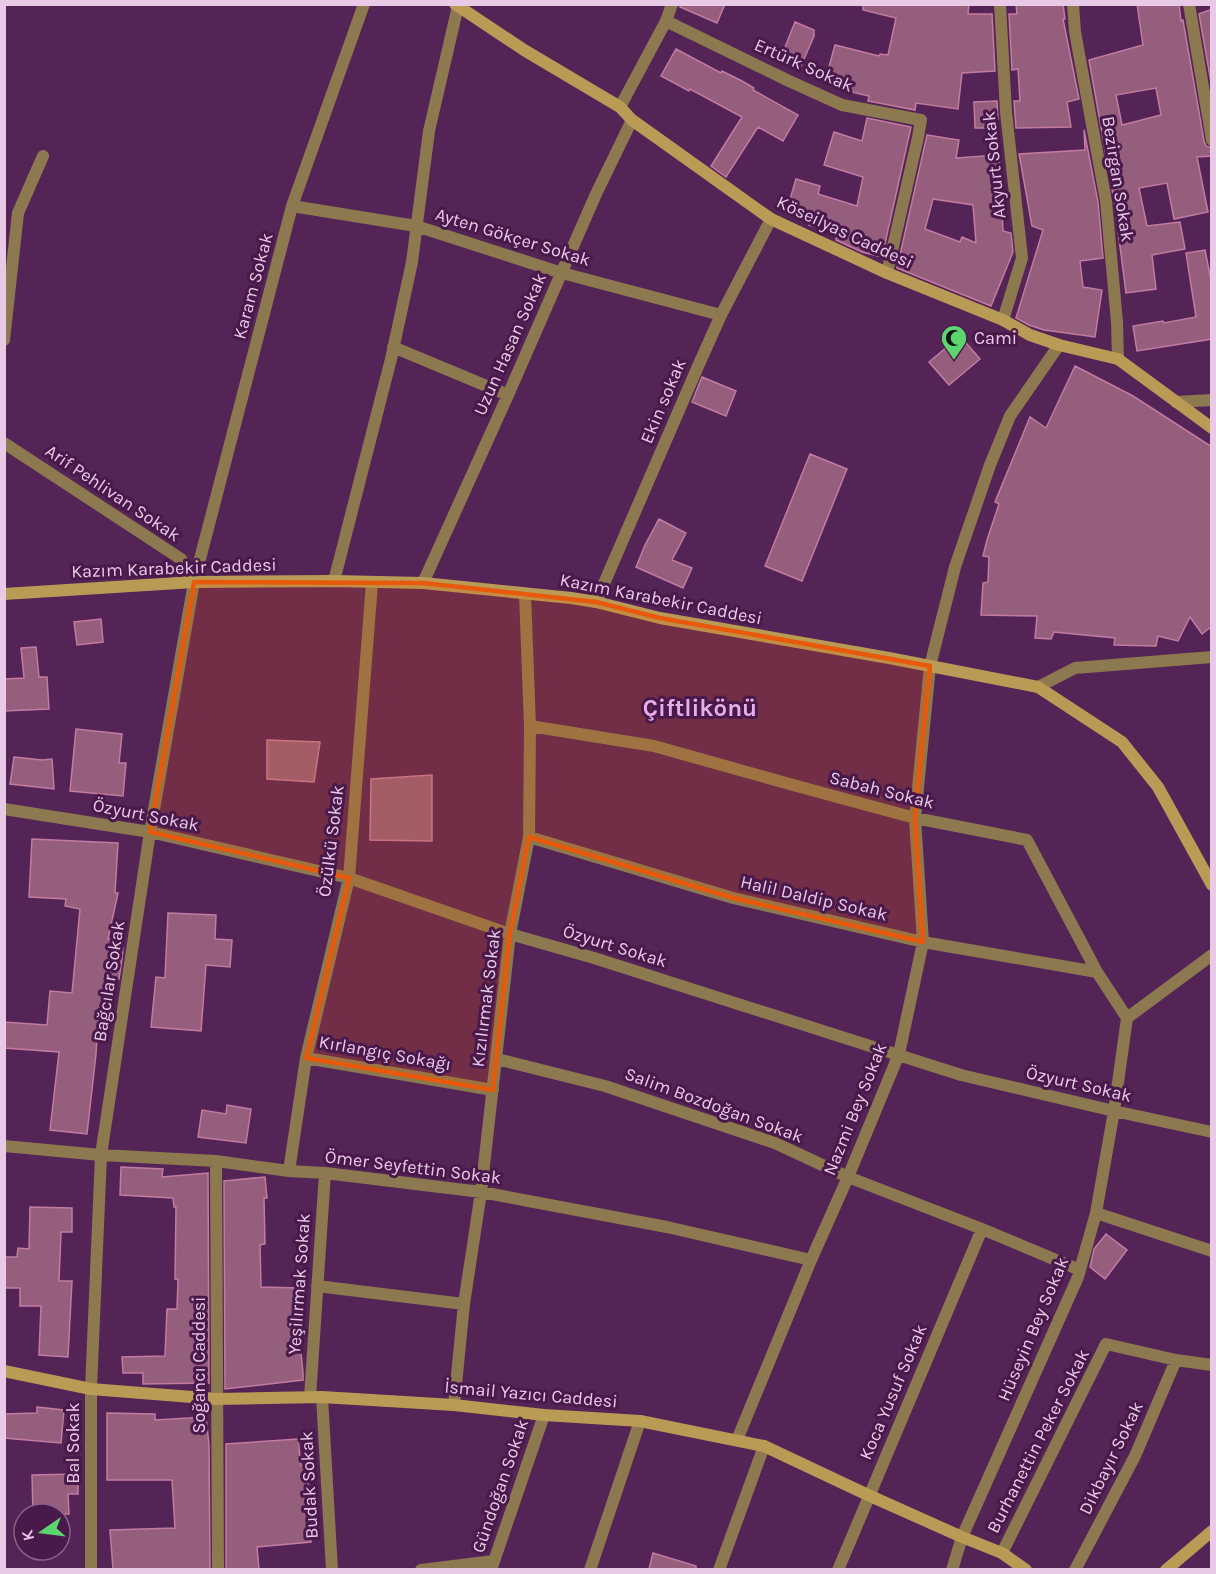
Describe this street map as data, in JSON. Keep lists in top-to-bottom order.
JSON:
{
  "streets": {
    "street": [
      "Ertürk Sokak",
      "Akyurt Sokak",
      "Bezirgan Sokak",
      "Köseilyas Caddesi",
      "Ayten Gökçer Sokak",
      "Karam Sokak",
      "Uzun Hasan Sokak",
      "Ekin sokak",
      "Arif Pehlivan Sokak",
      "Kazım Karabekir Caddesi",
      "Sabah Sokak",
      "Özyurt Sokak",
      "Özülkü Sokak",
      "Halil Daldip Sokak",
      "Bağcılar Sokak",
      "Kızılırmak Sokak",
      "Kırlangıç Sokağı",
      "Salim Bozdoğan Sokak",
      "Nazmi Bey Sokak",
      "Ömer Seyfettin Sokak",
      "Yeşilırmak Sokak",
      "Hüseyin Bey Sokak",
      "Soğancı Caddesi",
      "Koca Yusuf Sokak",
      "İsmail Yazıcı Caddesi",
      "Burhanettin Peker Sokak",
      "Bal Sokak",
      "Dikbayır Sokak",
      "Budak Sokak",
      "Gündoğan Sokak"
    ]
  },
  "crossings": [
    ["Ertürk Sokak", "Köseilyas Caddesi"],
    ["Akyurt Sokak", "Köseilyas Caddesi"],
    ["Bezirgan Sokak", "Köseilyas Caddesi"],
    ["Köseilyas Caddesi", "Uzun Hasan Sokak"],
    ["Köseilyas Caddesi", "Ekin sokak"],
    ["Köseilyas Caddesi", "Nazmi Bey Sokak"],
    ["Ayten Gökçer Sokak", "Karam Sokak"],
    ["Ayten Gökçer Sokak", "Uzun Hasan Sokak"],
    ["Ayten Gökçer Sokak", "Ekin sokak"],
    ["Karam Sokak", "Arif Pehlivan Sokak"],
    ["Karam Sokak", "Kazım Karabekir Caddesi"],
    ["Karam Sokak", "Bağcılar Sokak"],
    ["Uzun Hasan Sokak", "Kazım Karabekir Caddesi"],
    ["Ekin sokak", "Kazım Karabekir Caddesi"],
    ["Arif Pehlivan Sokak", "Kazım Karabekir Caddesi"],
    ["Arif Pehlivan Sokak", "Bağcılar Sokak"],
    ["Kazım Karabekir Caddesi", "Özülkü Sokak"],
    ["Kazım Karabekir Caddesi", "Bağcılar Sokak"],
    ["Kazım Karabekir Caddesi", "Kızılırmak Sokak"],
    ["Kazım Karabekir Caddesi", "Nazmi Bey Sokak"],
    ["Sabah Sokak", "Halil Daldip Sokak"],
    ["Sabah Sokak", "Kızılırmak Sokak"],
    ["Sabah Sokak", "Nazmi Bey Sokak"],
    ["Sabah Sokak", "Hüseyin Bey Sokak"],
    ["Özyurt Sokak", "Özülkü Sokak"],
    ["Özyurt Sokak", "Bağcılar Sokak"],
    ["Özyurt Sokak", "Kızılırmak Sokak"],
    ["Özyurt Sokak", "Nazmi Bey Sokak"],
    ["Özyurt Sokak", "Hüseyin Bey Sokak"],
    ["Özülkü Sokak", "Kırlangıç Sokağı"],
    ["Özülkü Sokak", "Ömer Seyfettin Sokak"],
    ["Halil Daldip Sokak", "Kızılırmak Sokak"],
    ["Halil Daldip Sokak", "Nazmi Bey Sokak"],
    ["Bağcılar Sokak", "Ömer Seyfettin Sokak"],
    ["Bağcılar Sokak", "İsmail Yazıcı Caddesi"],
    ["Bağcılar Sokak", "Bal Sokak"],
    ["Kızılırmak Sokak", "Kırlangıç Sokağı"],
    ["Kızılırmak Sokak", "Salim Bozdoğan Sokak"],
    ["Kızılırmak Sokak", "Ömer Seyfettin Sokak"],
    ["Kızılırmak Sokak", "İsmail Yazıcı Caddesi"],
    ["Salim Bozdoğan Sokak", "Nazmi Bey Sokak"],
    ["Salim Bozdoğan Sokak", "Hüseyin Bey Sokak"],
    ["Salim Bozdoğan Sokak", "Koca Yusuf Sokak"],
    ["Nazmi Bey Sokak", "Ömer Seyfettin Sokak"],
    ["Nazmi Bey Sokak", "İsmail Yazıcı Caddesi"],
    ["Ömer Seyfettin Sokak", "Yeşilırmak Sokak"],
    ["Ömer Seyfettin Sokak", "Soğancı Caddesi"],
    ["Yeşilırmak Sokak", "İsmail Yazıcı Caddesi"],
    ["Yeşilırmak Sokak", "Budak Sokak"],
    ["Hüseyin Bey Sokak", "İsmail Yazıcı Caddesi"],
    ["Soğancı Caddesi", "İsmail Yazıcı Caddesi"],
    ["Koca Yusuf Sokak", "İsmail Yazıcı Caddesi"],
    ["İsmail Yazıcı Caddesi", "Burhanettin Peker Sokak"],
    ["İsmail Yazıcı Caddesi", "Bal Sokak"],
    ["İsmail Yazıcı Caddesi", "Budak Sokak"],
    ["İsmail Yazıcı Caddesi", "Gündoğan Sokak"],
    ["Burhanettin Peker Sokak", "Dikbayır Sokak"]
  ],
  "districts": ["Çiftlikönü"],
  "places": {
    "mosque": ["Cami"]
  },
  "north": "left"
}
